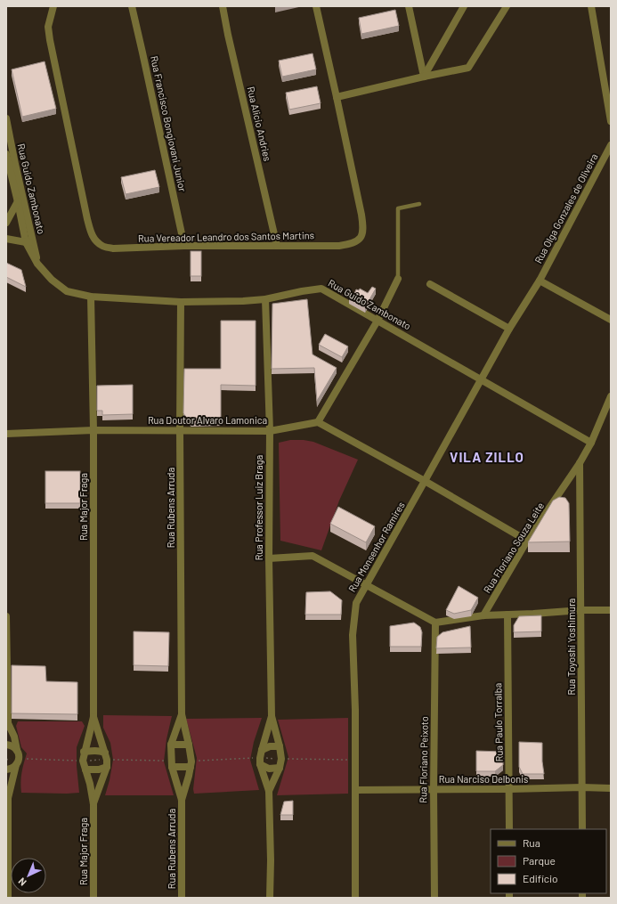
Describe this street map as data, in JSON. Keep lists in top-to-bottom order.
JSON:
{
  "streets": {
    "street": [
      "Rua Francisco Bongiovani Junior",
      "Rua Alicio Andries",
      "Rua Guido Zambonato",
      "Rua Olga Gonzales de Oliveira",
      "Rua Vereador Leandro dos Santos Martins",
      "Rua Doutor Alvaro Lamonica",
      "Rua Major Fraga",
      "Rua Rubens Arruda",
      "Rua Professor Luiz Braga",
      "Rua Monsenhor Ramires",
      "Rua Floriano Souza Leite",
      "Rua Toyoshi Yoshimura",
      "Rua Paulo Torralba",
      "Rua Floriano Peixoto",
      "Rua Narciso Delbonis"
    ]
  },
  "crossings": [
    ["Rua Francisco Bongiovani Junior", "Rua Vereador Leandro dos Santos Martins"],
    ["Rua Alicio Andries", "Rua Vereador Leandro dos Santos Martins"],
    ["Rua Guido Zambonato", "Rua Major Fraga"],
    ["Rua Guido Zambonato", "Rua Rubens Arruda"],
    ["Rua Guido Zambonato", "Rua Professor Luiz Braga"],
    ["Rua Guido Zambonato", "Rua Monsenhor Ramires"],
    ["Rua Guido Zambonato", "Rua Floriano Souza Leite"],
    ["Rua Olga Gonzales de Oliveira", "Rua Monsenhor Ramires"],
    ["Rua Doutor Alvaro Lamonica", "Rua Major Fraga"],
    ["Rua Doutor Alvaro Lamonica", "Rua Rubens Arruda"],
    ["Rua Doutor Alvaro Lamonica", "Rua Professor Luiz Braga"],
    ["Rua Monsenhor Ramires", "Rua Narciso Delbonis"],
    ["Rua Floriano Souza Leite", "Rua Toyoshi Yoshimura"],
    ["Rua Toyoshi Yoshimura", "Rua Narciso Delbonis"],
    ["Rua Paulo Torralba", "Rua Narciso Delbonis"],
    ["Rua Floriano Peixoto", "Rua Narciso Delbonis"]
  ],
  "districts": ["VILA ZILLO"],
  "legend": ["Rua", "Parque", "Edifício"],
  "north": "bottom left"
}
